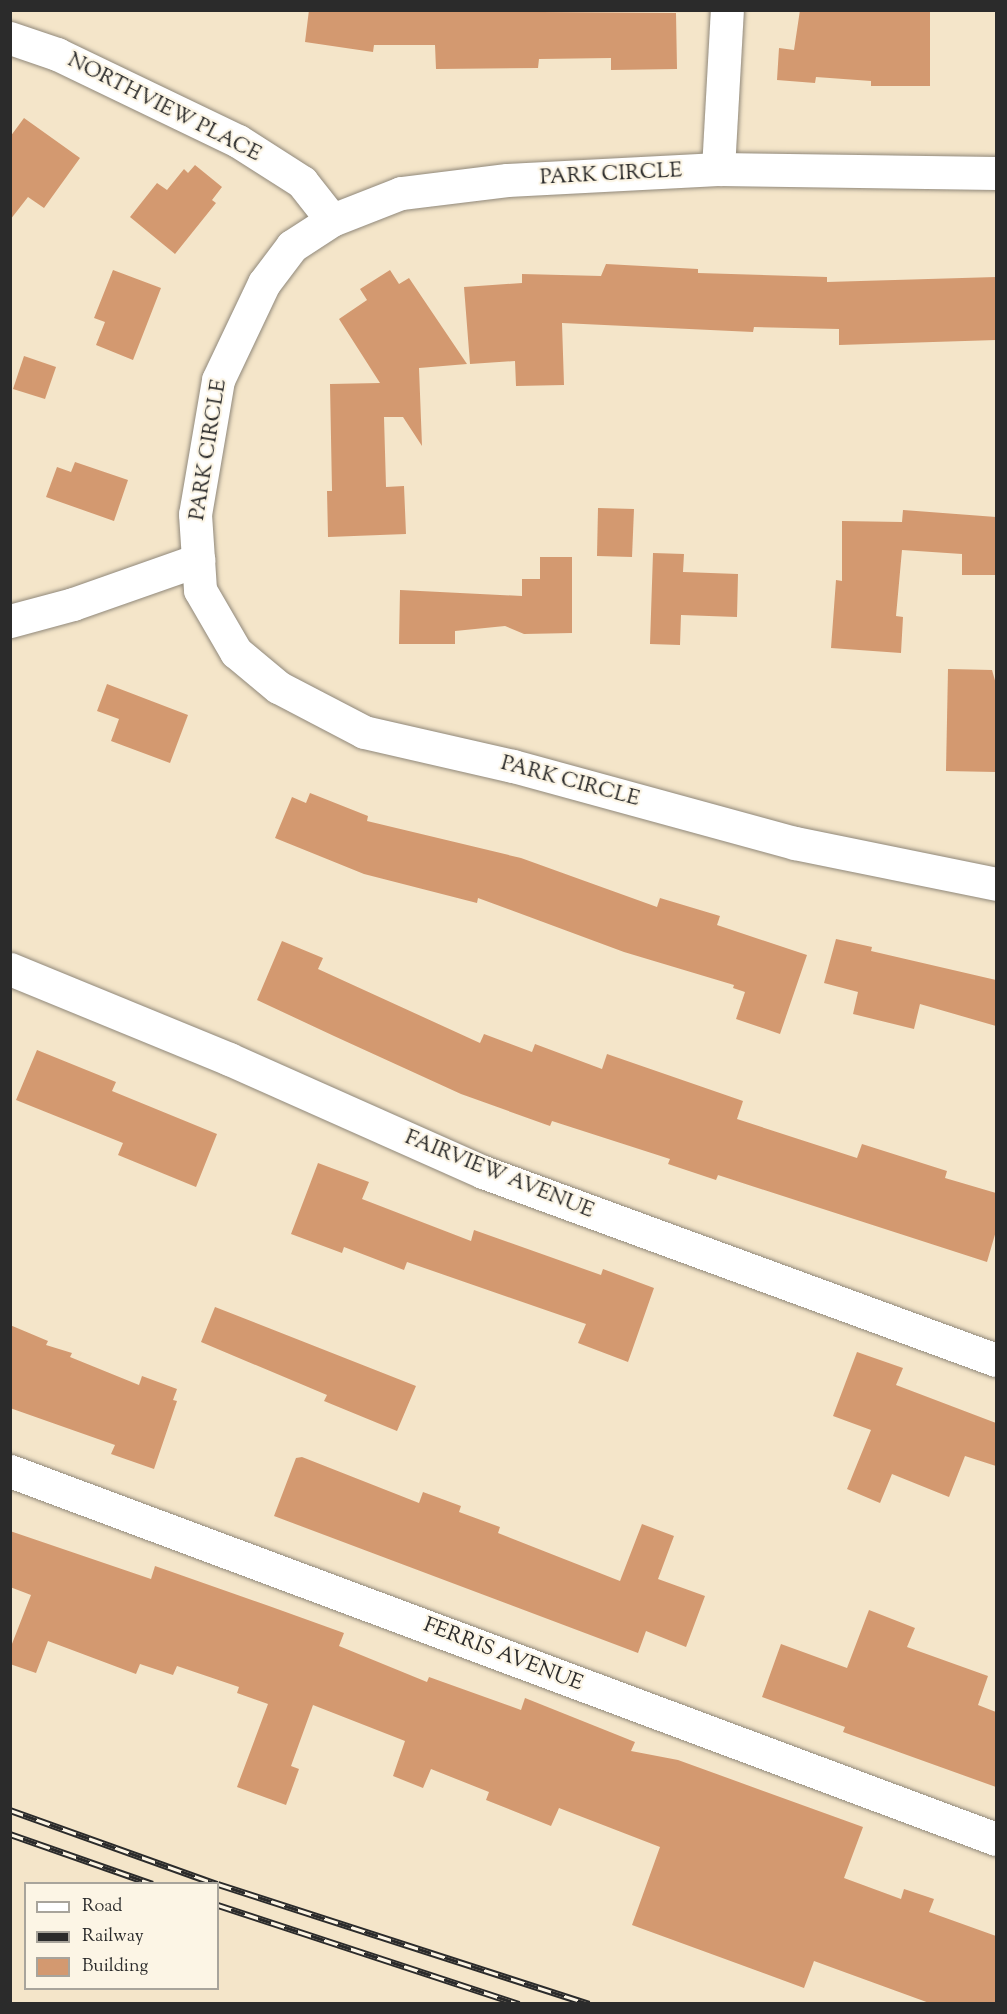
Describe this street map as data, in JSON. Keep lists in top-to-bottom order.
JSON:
{
  "streets": {
    "street": [
      "NORTHVIEW PLACE",
      "PARK CIRCLE",
      "FAIRVIEW AVENUE",
      "FERRIS AVENUE"
    ]
  },
  "crossings": [
    ["NORTHVIEW PLACE", "PARK CIRCLE"]
  ],
  "legend": ["Road", "Railway", "Building"]
}
